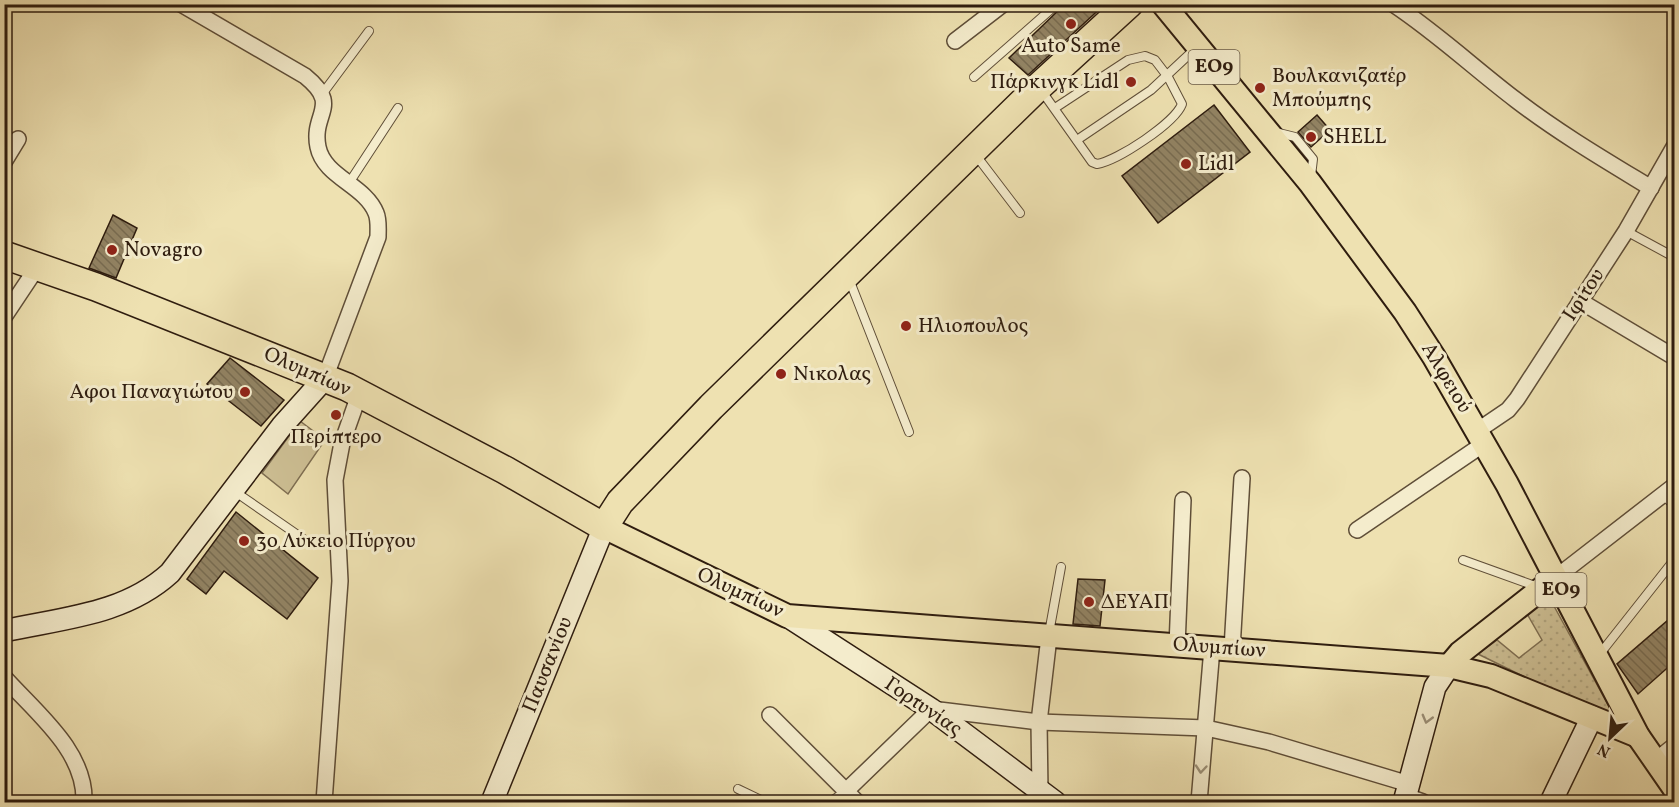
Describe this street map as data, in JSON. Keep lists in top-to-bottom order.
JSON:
{
  "streets": {
    "highway": ["Ολυμπίων"],
    "main road": ["ΕΟ9", "Αλφειού"],
    "street": ["Ιφίτου", "Παυσανίου", "Γορτυνίας"]
  },
  "crossings": [
    ["Ιφίτου", "Αλφειού"],
    ["Ολυμπίων", "Αλφειού"],
    ["Ολυμπίων", "Παυσανίου"],
    ["Ολυμπίων", "Γορτυνίας"]
  ],
  "places": [
    "Auto Same",
    "Πάρκινγκ Lidl",
    "Βουλκανιζατέρ Μπούμπης",
    "SHELL",
    "Lidl",
    "Novagro",
    "Ηλιοπουλος",
    "Νικολας",
    "Αφοι Παναγιώτου",
    "Περίπτερο",
    "3o Λύκειο Πύργου",
    "ΔΕΥΑΠ"
  ],
  "north": "bottom left"
}
